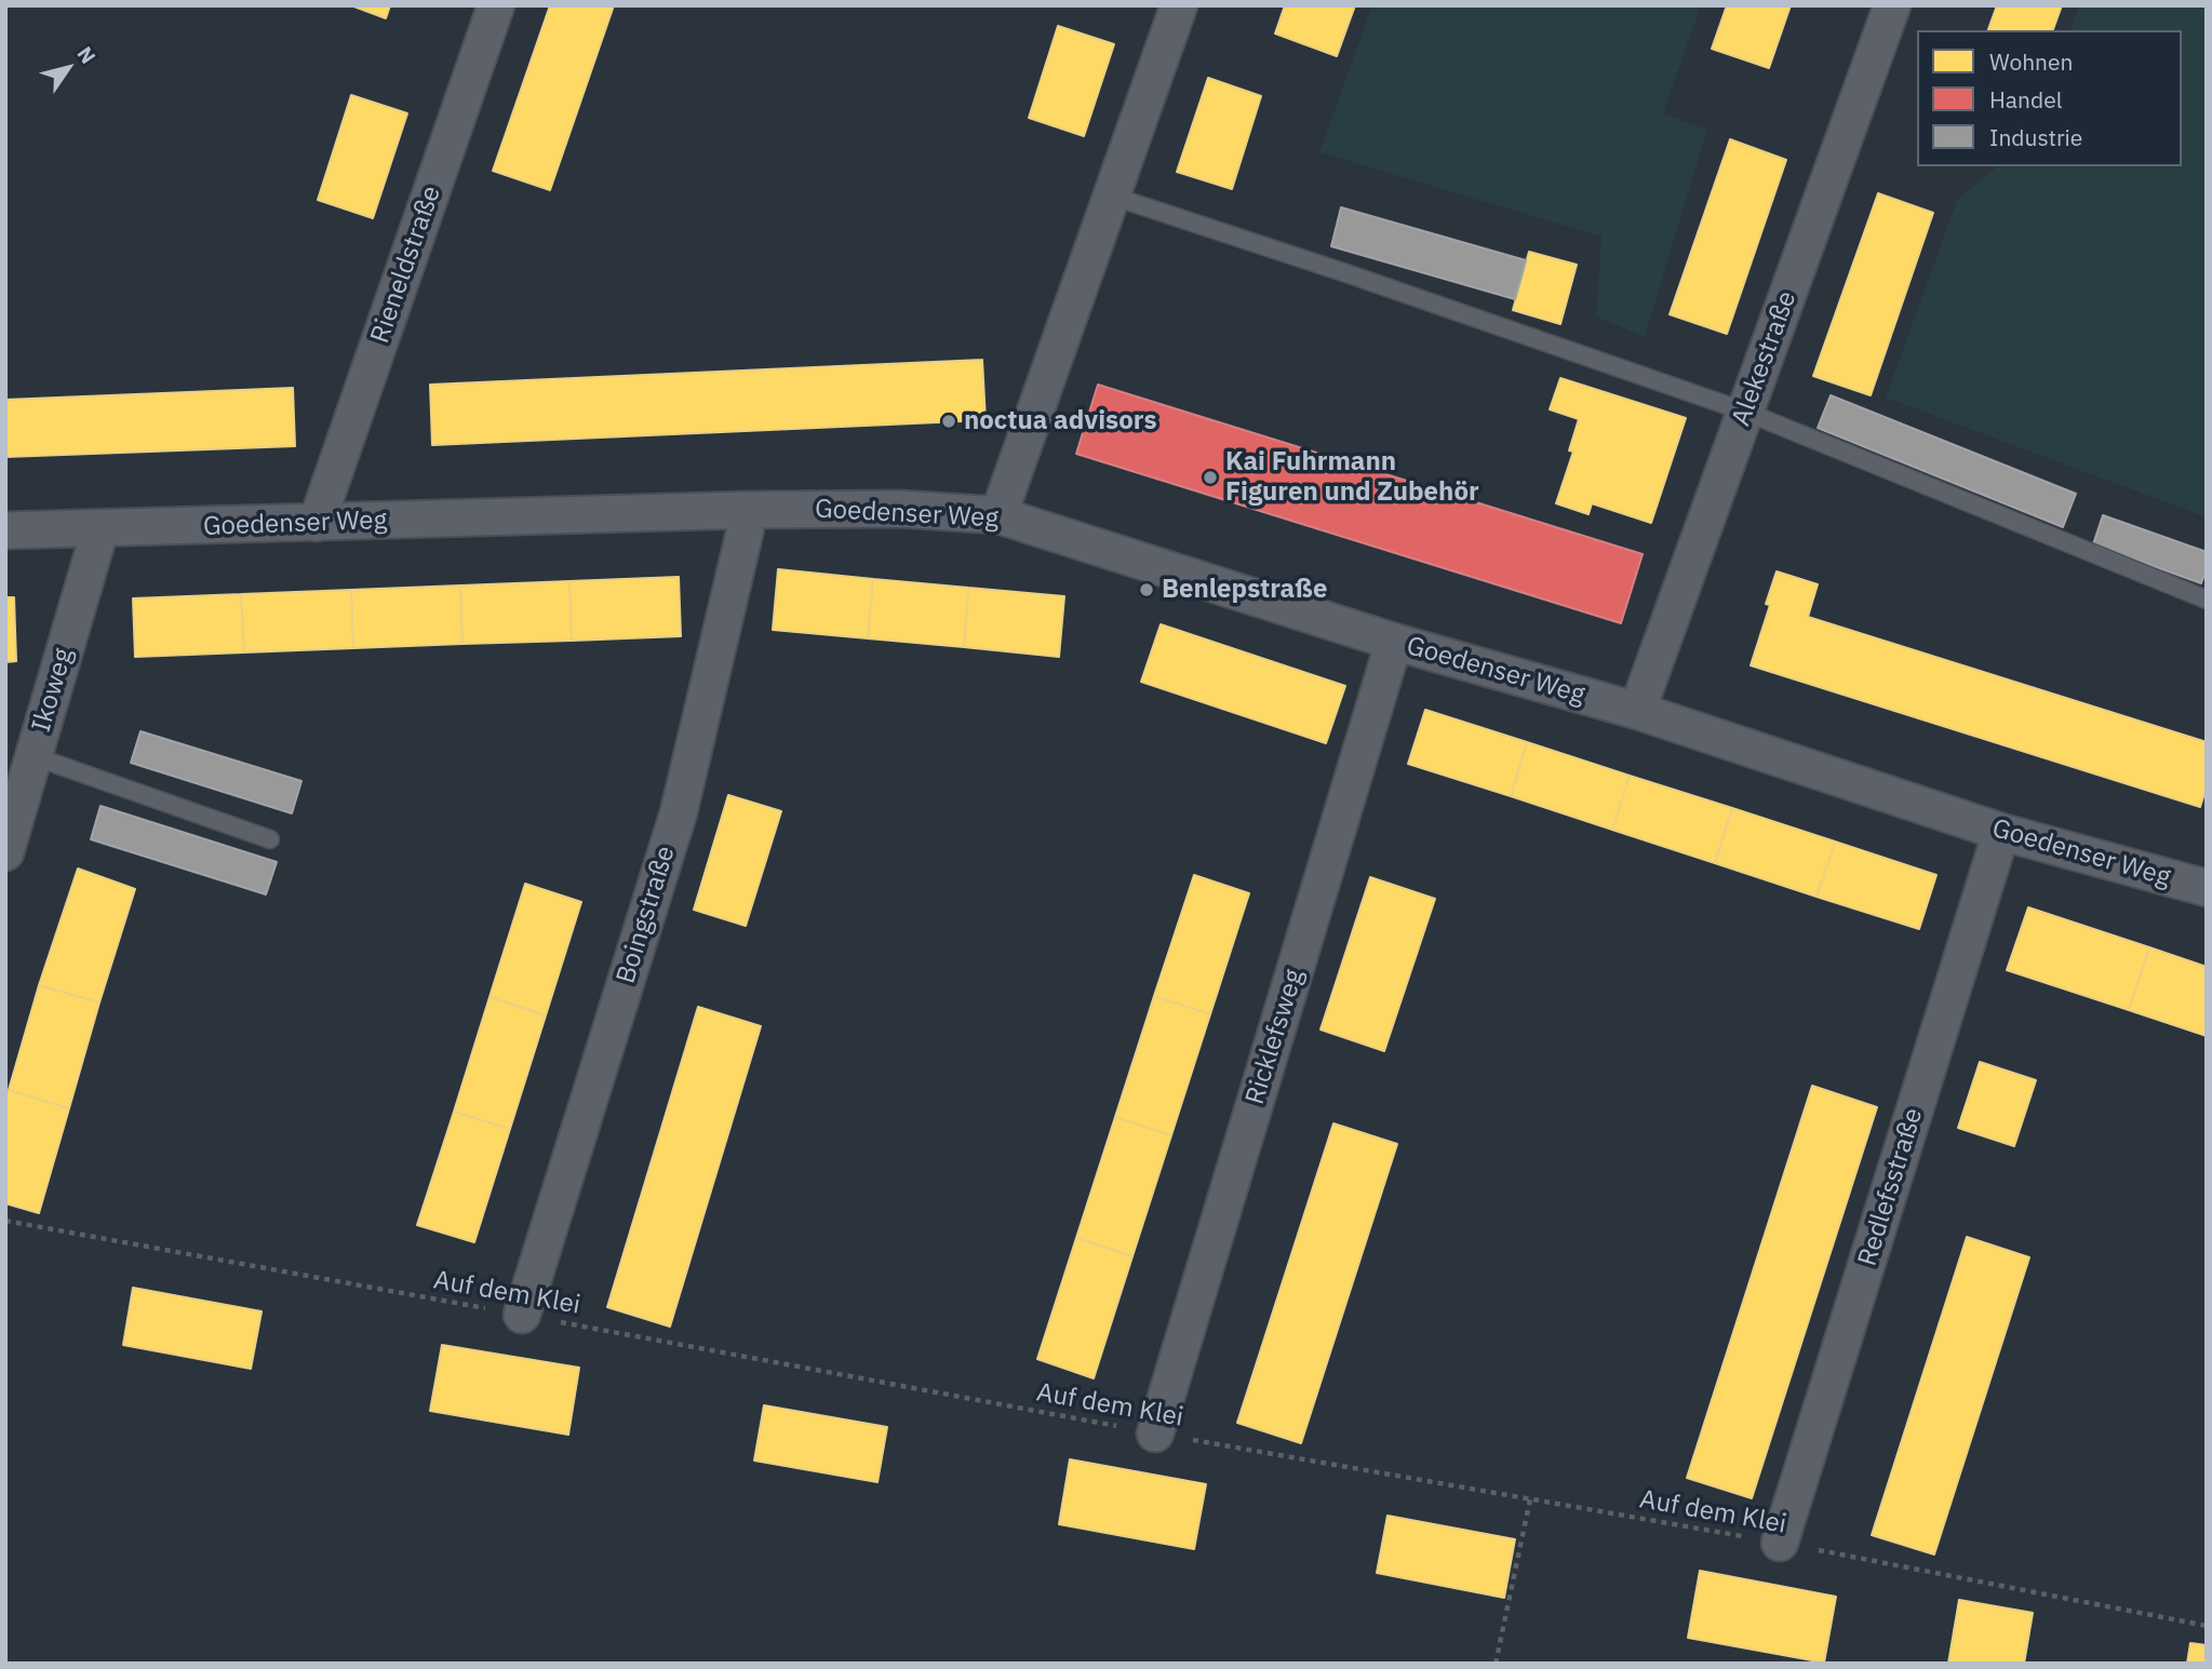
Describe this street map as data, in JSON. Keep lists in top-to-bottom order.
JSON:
{
  "streets": {
    "street": [
      "Rieneldstraße",
      "Alekestraße",
      "Goedenser Weg",
      "Ikoweg",
      "Boingstraße",
      "Ricklefsweg",
      "Redlefsstraße"
    ],
    "path": ["Auf dem Klei"]
  },
  "crossings": [
    ["Rieneldstraße", "Goedenser Weg"],
    ["Alekestraße", "Goedenser Weg"],
    ["Goedenser Weg", "Ikoweg"],
    ["Goedenser Weg", "Boingstraße"],
    ["Goedenser Weg", "Ricklefsweg"],
    ["Goedenser Weg", "Redlefsstraße"],
    ["Boingstraße", "Auf dem Klei"],
    ["Ricklefsweg", "Auf dem Klei"],
    ["Redlefsstraße", "Auf dem Klei"]
  ],
  "places": ["noctua advisors", "Kai Fuhrmann Figuren und Zubehör", "Benlepstraße"],
  "legend": ["Wohnen", "Handel", "Industrie"],
  "north": "top right"
}
